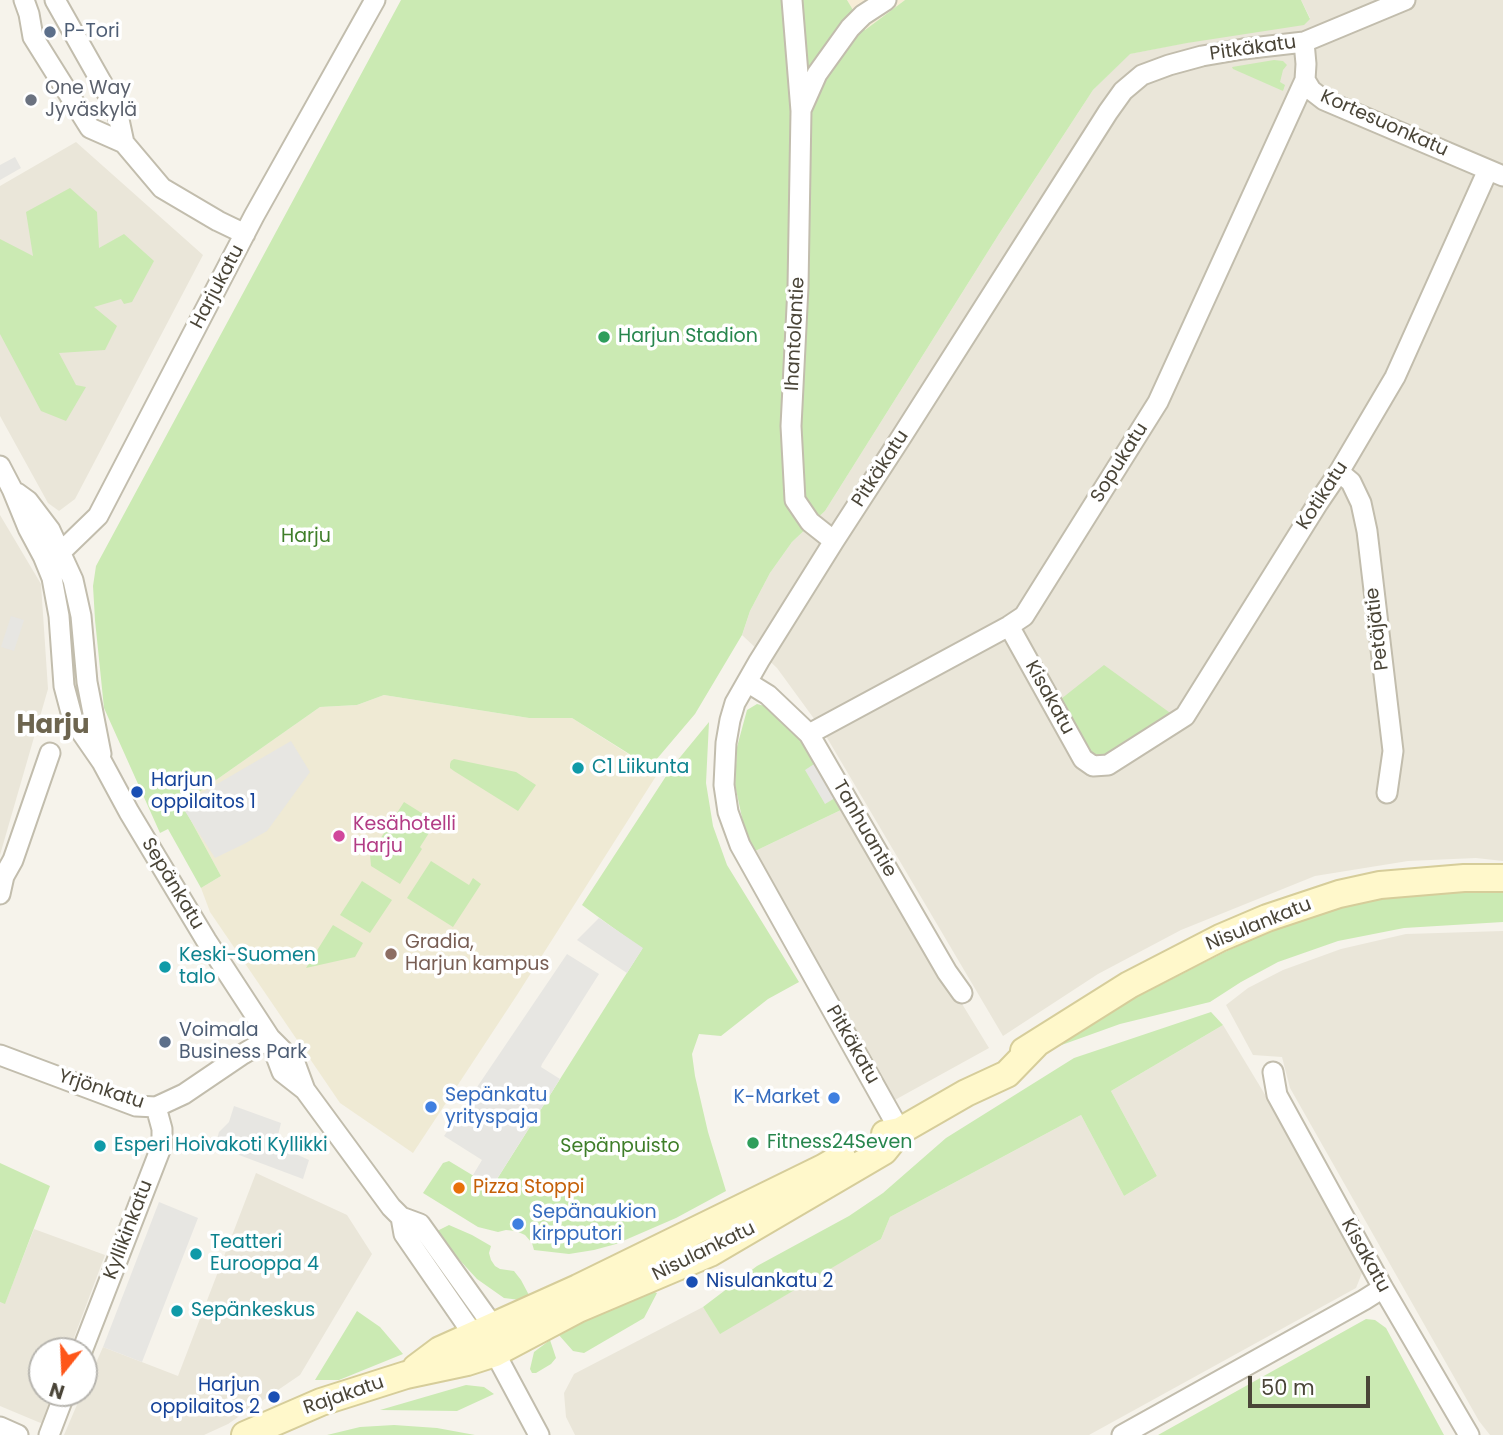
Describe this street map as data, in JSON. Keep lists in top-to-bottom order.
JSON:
{
  "streets": {
    "main road": ["Nisulankatu", "Rajakatu"],
    "street": [
      "Pitkäkatu",
      "Kortesuonkatu",
      "Harjukatu",
      "Ihantolantie",
      "Sopukatu",
      "Kotikatu",
      "Petäjätie",
      "Kisakatu",
      "Tanhuantie",
      "Sepänkatu",
      "Yrjönkatu",
      "Kyllikinkatu"
    ]
  },
  "crossings": [
    ["Pitkäkatu", "Kortesuonkatu"],
    ["Pitkäkatu", "Ihantolantie"],
    ["Pitkäkatu", "Tanhuantie"],
    ["Pitkäkatu", "Nisulankatu"],
    ["Kortesuonkatu", "Sopukatu"],
    ["Kortesuonkatu", "Kotikatu"],
    ["Harjukatu", "Sepänkatu"],
    ["Sopukatu", "Kisakatu"],
    ["Sopukatu", "Tanhuantie"],
    ["Kotikatu", "Petäjätie"],
    ["Kotikatu", "Kisakatu"],
    ["Sepänkatu", "Nisulankatu"],
    ["Sepänkatu", "Yrjönkatu"],
    ["Sepänkatu", "Rajakatu"],
    ["Nisulankatu", "Rajakatu"],
    ["Yrjönkatu", "Kyllikinkatu"]
  ],
  "districts": ["Harju"],
  "parks": ["Harju", "Sepänpuisto"],
  "places": [
    "P-Tori",
    "One Way Jyväskylä",
    "Harjun Stadion",
    "C1 Liikunta",
    "Harjun oppilaitos 1",
    "Kesähotelli Harju",
    "Gradia, Harjun kampus",
    "Keski-Suomen talo",
    "Voimala Business Park",
    "K-Market",
    "Sepänkatu yrityspaja",
    "Fitness24Seven",
    "Esperi Hoivakoti Kyllikki",
    "Pizza Stoppi",
    "Sepänaukion kirpputori",
    "Teatteri Eurooppa 4",
    "Nisulankatu 2",
    "Sepänkeskus",
    "Harjun oppilaitos 2"
  ],
  "scale_bar": "50 m",
  "north": "bottom"
}
